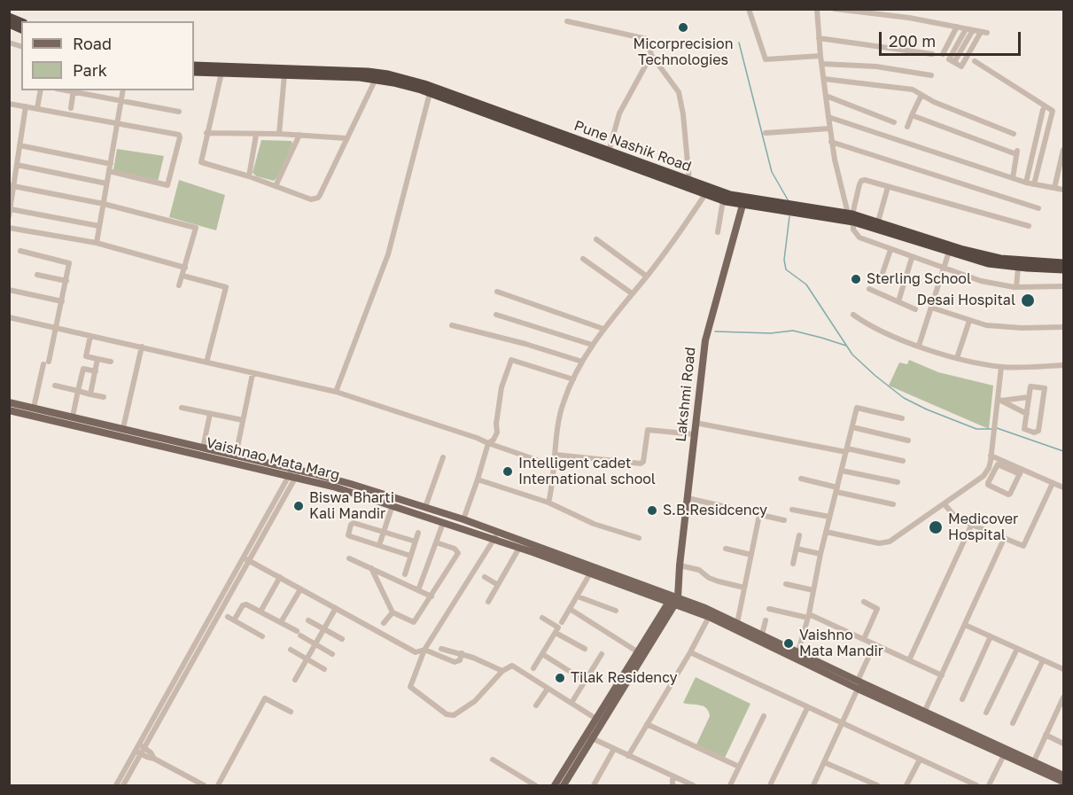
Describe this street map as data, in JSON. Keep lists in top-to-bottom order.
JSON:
{
  "streets": {
    "highway": ["Pune Nashik Road"],
    "main road": ["Lakshmi Road", "Vaishnao Mata Marg"]
  },
  "crossings": [
    ["Pune Nashik Road", "Lakshmi Road"],
    ["Lakshmi Road", "Vaishnao Mata Marg"]
  ],
  "places": [
    "Micorprecision Technologies",
    "Sterling School",
    "Desai Hospital",
    "Intelligent cadet International school",
    "Biswa Bharti Kali Mandir",
    "S.B.Residcency",
    "Medicover Hospital",
    "Vaishno Mata Mandir",
    "Tilak Residency"
  ],
  "legend": ["Road", "Park"],
  "scale_bar": "200 m"
}
